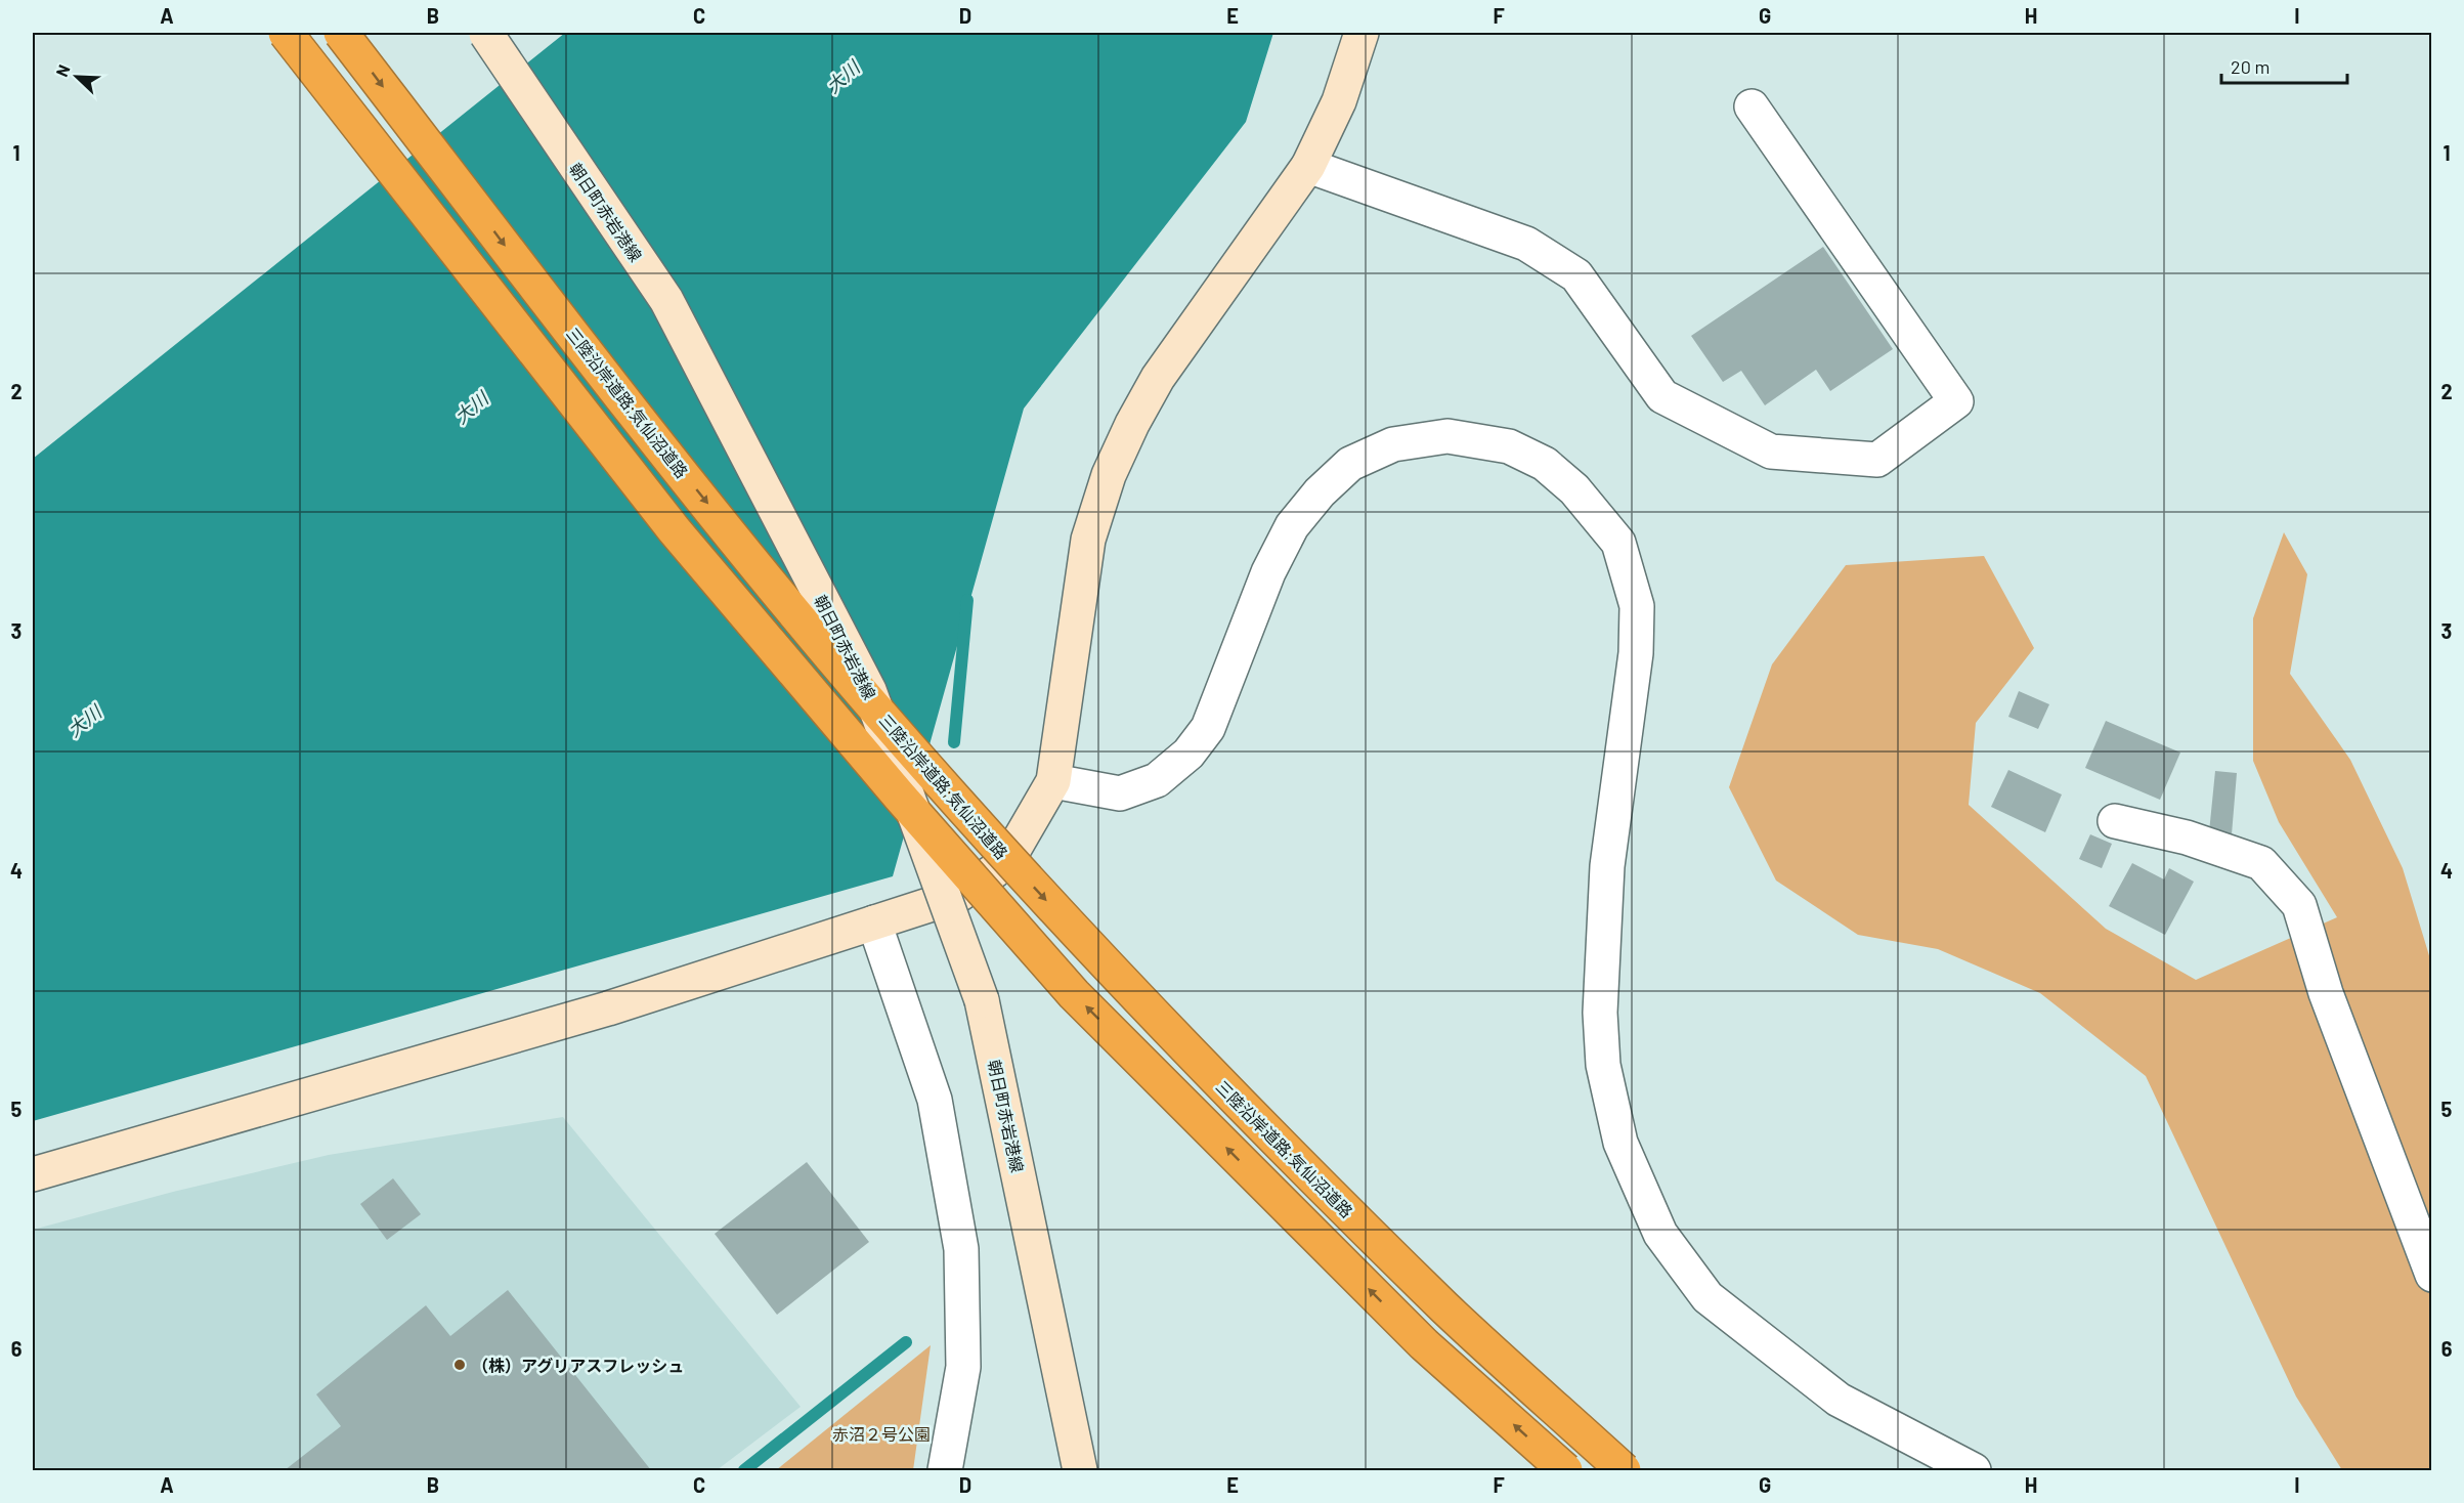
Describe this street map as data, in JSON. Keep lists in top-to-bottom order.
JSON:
{
  "streets": {
    "highway": ["三陸沿岸道路;気仙沼道路"],
    "street": ["朝日町赤岩港線"]
  },
  "water": ["大川"],
  "parks": ["赤沼２号公園"],
  "places": ["（株）アグリアスフレッシュ"],
  "scale_bar": "20 m",
  "north": "top left",
  "grid": {
    "columns": [
      "A",
      "B",
      "C",
      "D",
      "E",
      "F",
      "G",
      "H",
      "I"
    ],
    "rows": [
      "1",
      "2",
      "3",
      "4",
      "5",
      "6"
    ]
  }
}
